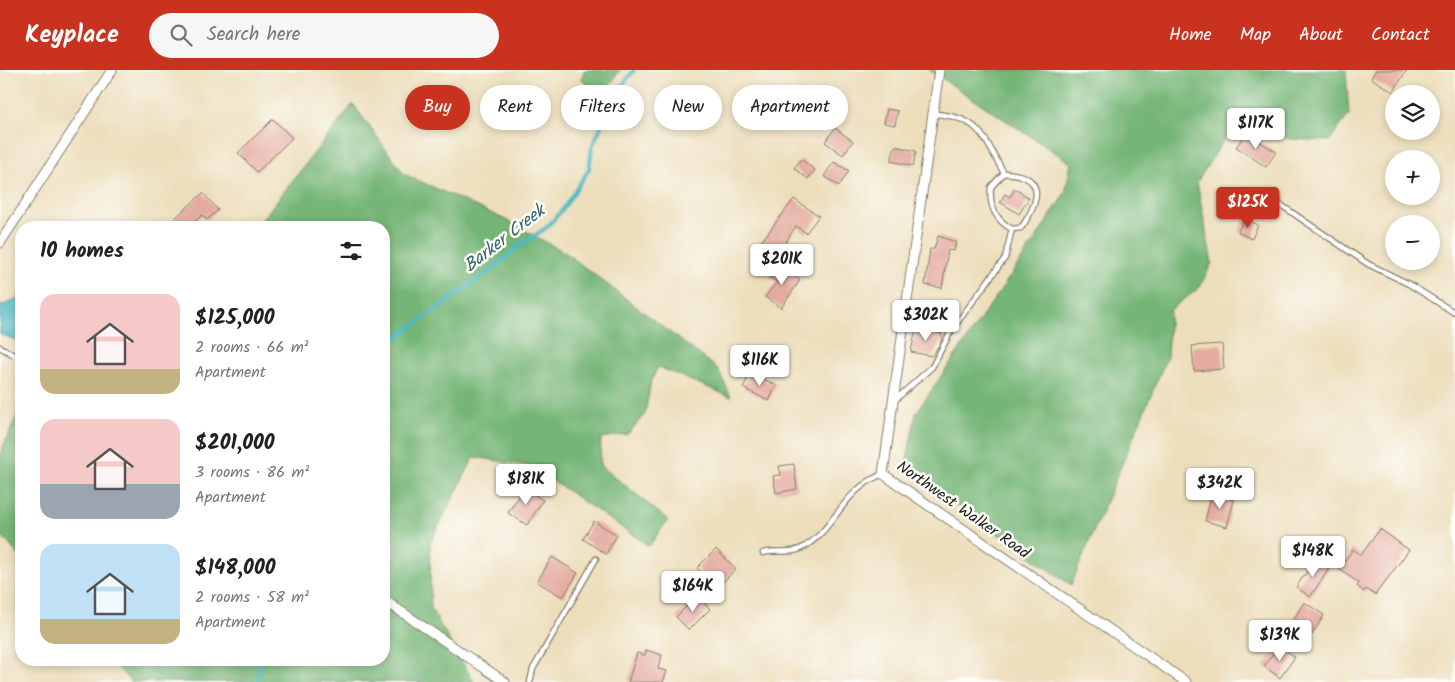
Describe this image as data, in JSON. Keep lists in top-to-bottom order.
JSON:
{
  "streets": {
    "street": ["Northwest Walker Road"]
  },
  "water": ["Barker Creek"],
  "page": {
    "header": "Keyplace",
    "search": "Search here",
    "nav": [
      "Home",
      "Map",
      "About",
      "Contact"
    ],
    "map_buttons": ["+", "−"],
    "chip": [
      "Buy",
      "Rent",
      "Filters",
      "New",
      "Apartment"
    ],
    "price": [
      "$117K",
      "$125K",
      "$201K",
      "$302K",
      "$116K",
      "$181K",
      "$342K",
      "$148K",
      "$164K",
      "$139K"
    ],
    "heading": "10 homes",
    "list": [
      {
        "name": "$125,000",
        "note": "2 rooms · 66 m² · Apartment"
      },
      {
        "name": "$201,000",
        "note": "3 rooms · 86 m² · Apartment"
      },
      {
        "name": "$148,000",
        "note": "2 rooms · 58 m² · Apartment"
      }
    ]
  }
}
